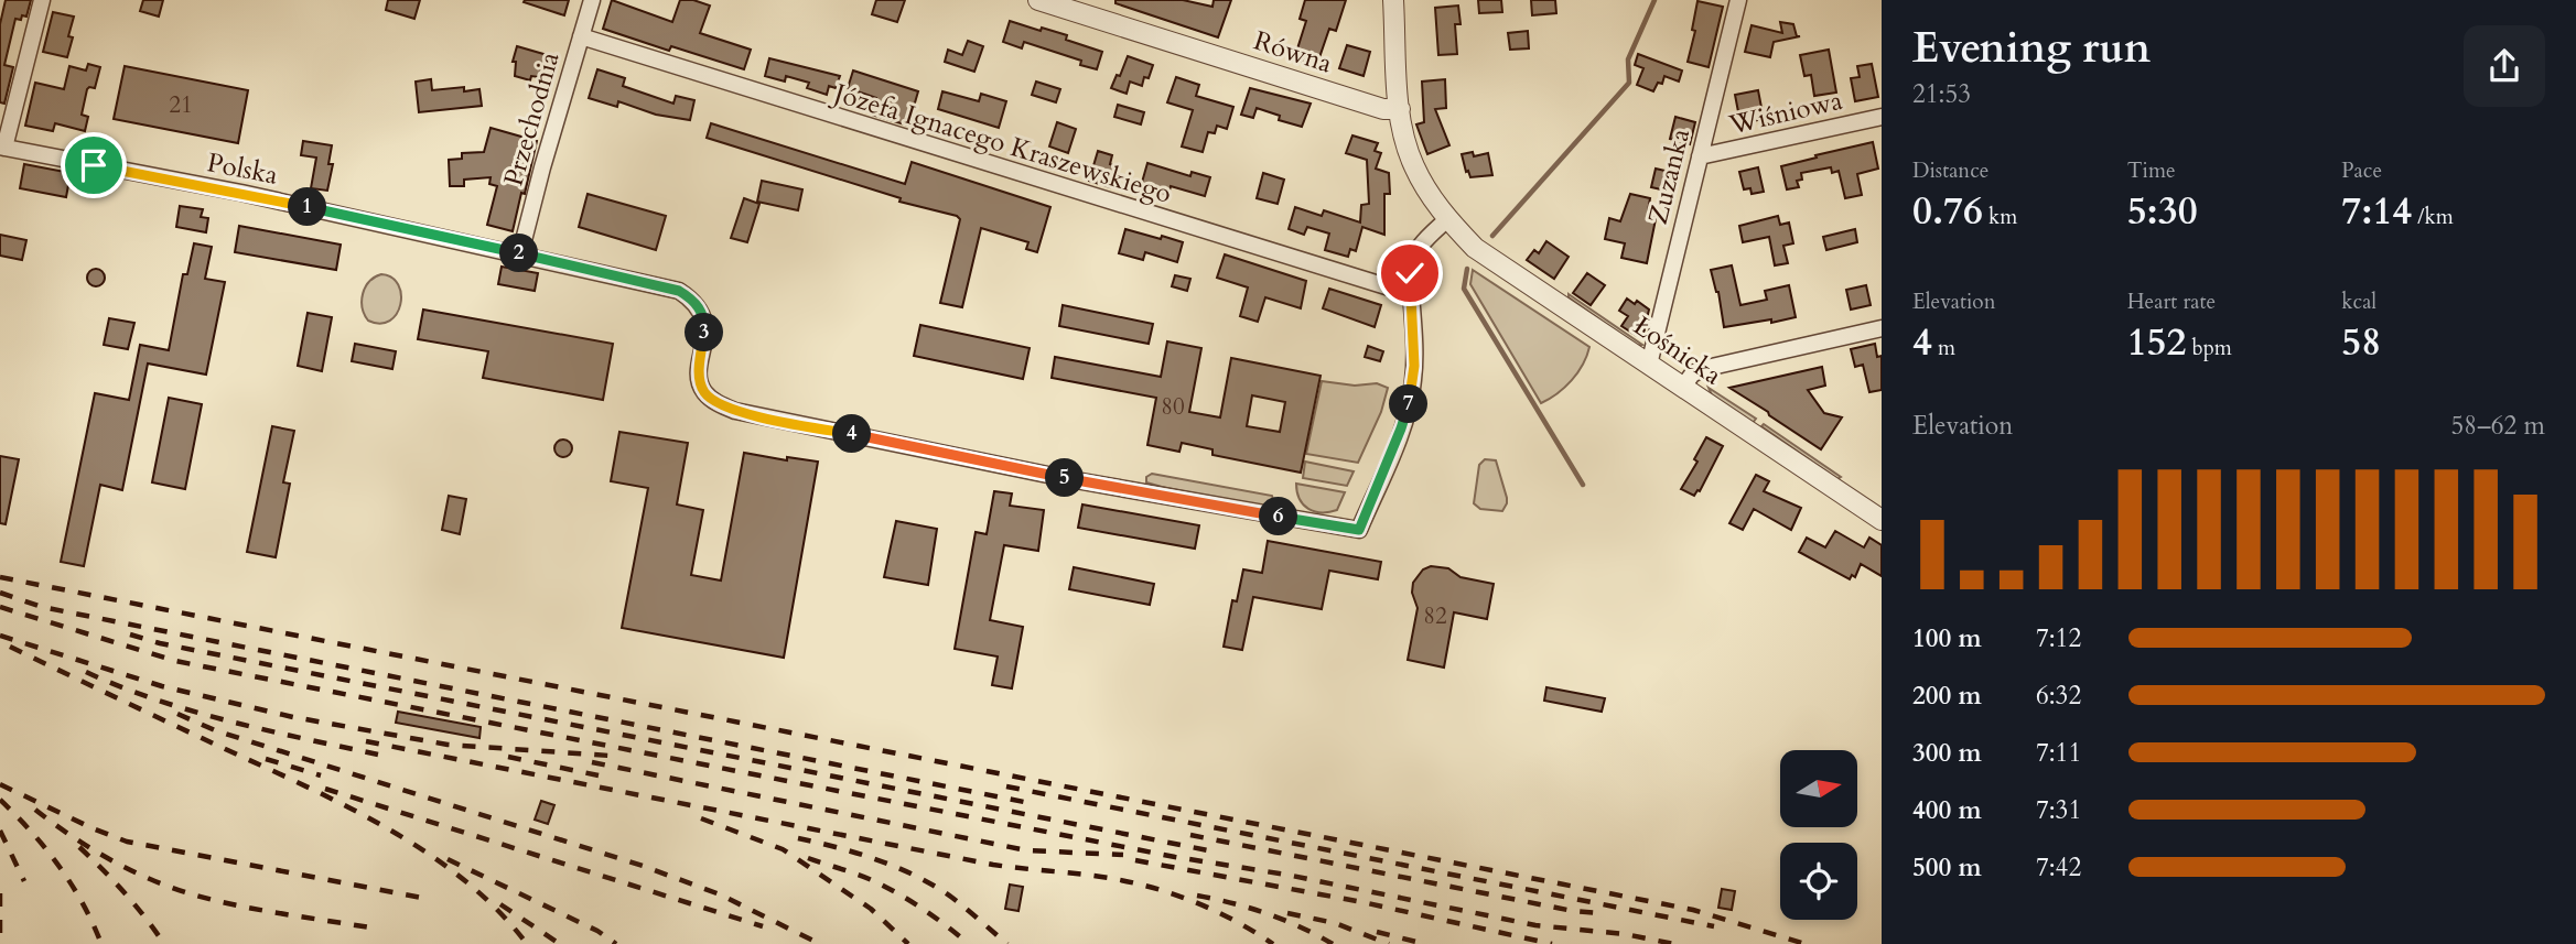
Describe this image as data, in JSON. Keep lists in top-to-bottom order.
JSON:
{
  "streets": {
    "street": [
      "Równa",
      "Wiśniowa",
      "Przechodnia",
      "Józefa Ignacego Kraszewskiego",
      "Polska",
      "Zuzanka",
      "Łośnicka"
    ]
  },
  "crossings": [
    ["Równa", "Łośnicka"],
    ["Wiśniowa", "Zuzanka"],
    ["Przechodnia", "Józefa Ignacego Kraszewskiego"],
    ["Przechodnia", "Polska"],
    ["Józefa Ignacego Kraszewskiego", "Polska"],
    ["Zuzanka", "Łośnicka"]
  ],
  "house_numbers": ["21", "80", "82"],
  "north": "right",
  "page": {
    "heading": ["Evening run", "21:53"],
    "stats": [
      ["Distance", "0.76 km"],
      ["Time", "5:30"],
      ["Pace", "7:14 /km"],
      ["Elevation", "4 m"],
      ["Heart rate", "152 bpm"],
      ["kcal", "58"]
    ],
    "pins": [
      "1",
      "2",
      "3",
      "7",
      "4",
      "5",
      "6"
    ],
    "chart": ["Elevation", "58–62 m"],
    "list": [
      {
        "name": "100 m",
        "note": "7:12"
      },
      {
        "name": "200 m",
        "note": "6:32"
      },
      {
        "name": "300 m",
        "note": "7:11"
      },
      {
        "name": "400 m",
        "note": "7:31"
      },
      {
        "name": "500 m",
        "note": "7:42"
      }
    ]
  }
}
